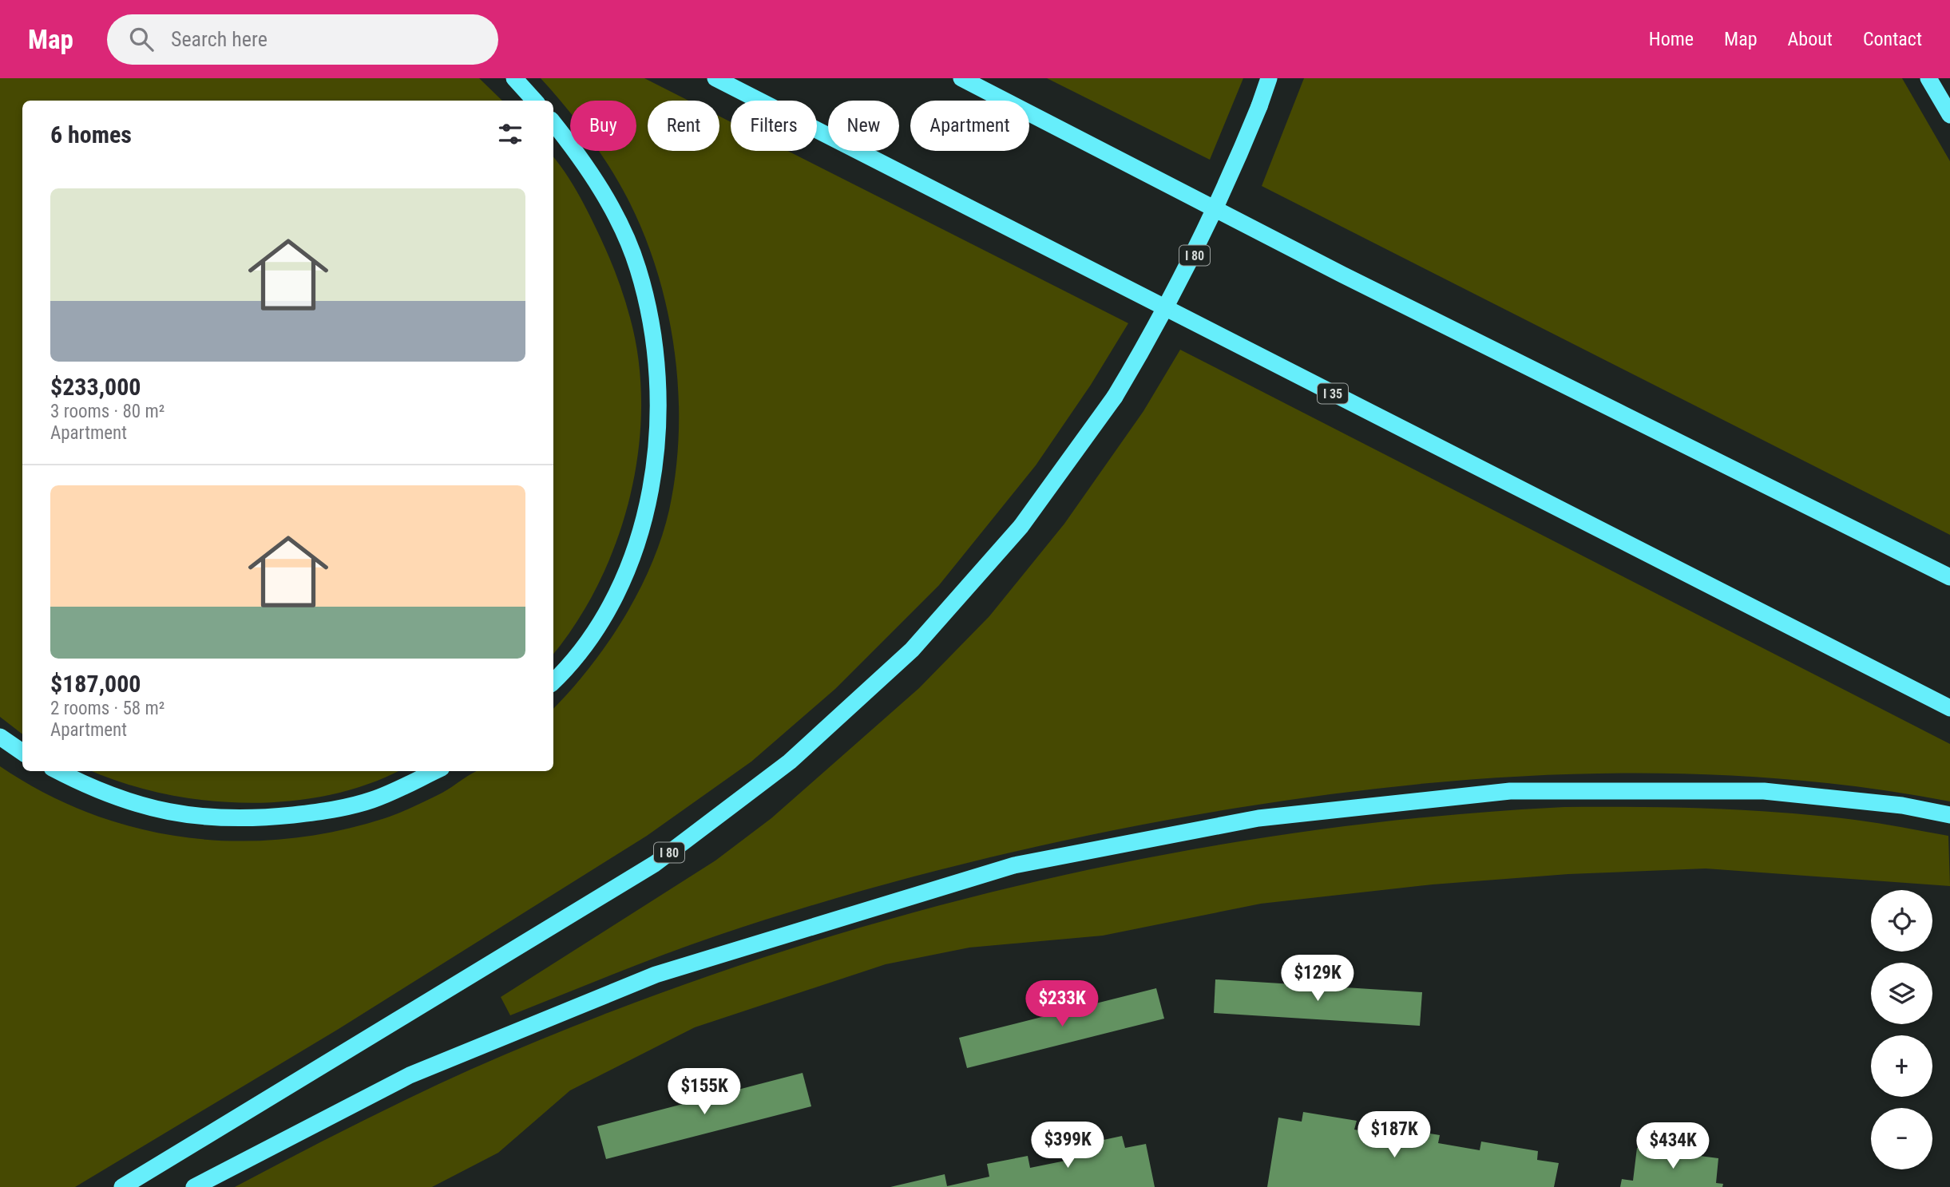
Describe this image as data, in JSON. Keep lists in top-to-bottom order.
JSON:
{
  "streets": {
    "highway": ["I 80", "I 35"]
  },
  "page": {
    "header": "Map",
    "search": "Search here",
    "nav": [
      "Home",
      "Map",
      "About",
      "Contact"
    ],
    "chip": [
      "Buy",
      "Rent",
      "Filters",
      "New",
      "Apartment"
    ],
    "heading": "6 homes",
    "list": [
      {
        "name": "$233,000",
        "note": "3 rooms · 80 m² · Apartment"
      },
      {
        "name": "$187,000",
        "note": "2 rooms · 58 m² · Apartment"
      }
    ],
    "map_buttons": ["+", "−"],
    "price": [
      "$129K",
      "$233K",
      "$155K",
      "$187K",
      "$399K",
      "$434K"
    ]
  }
}
